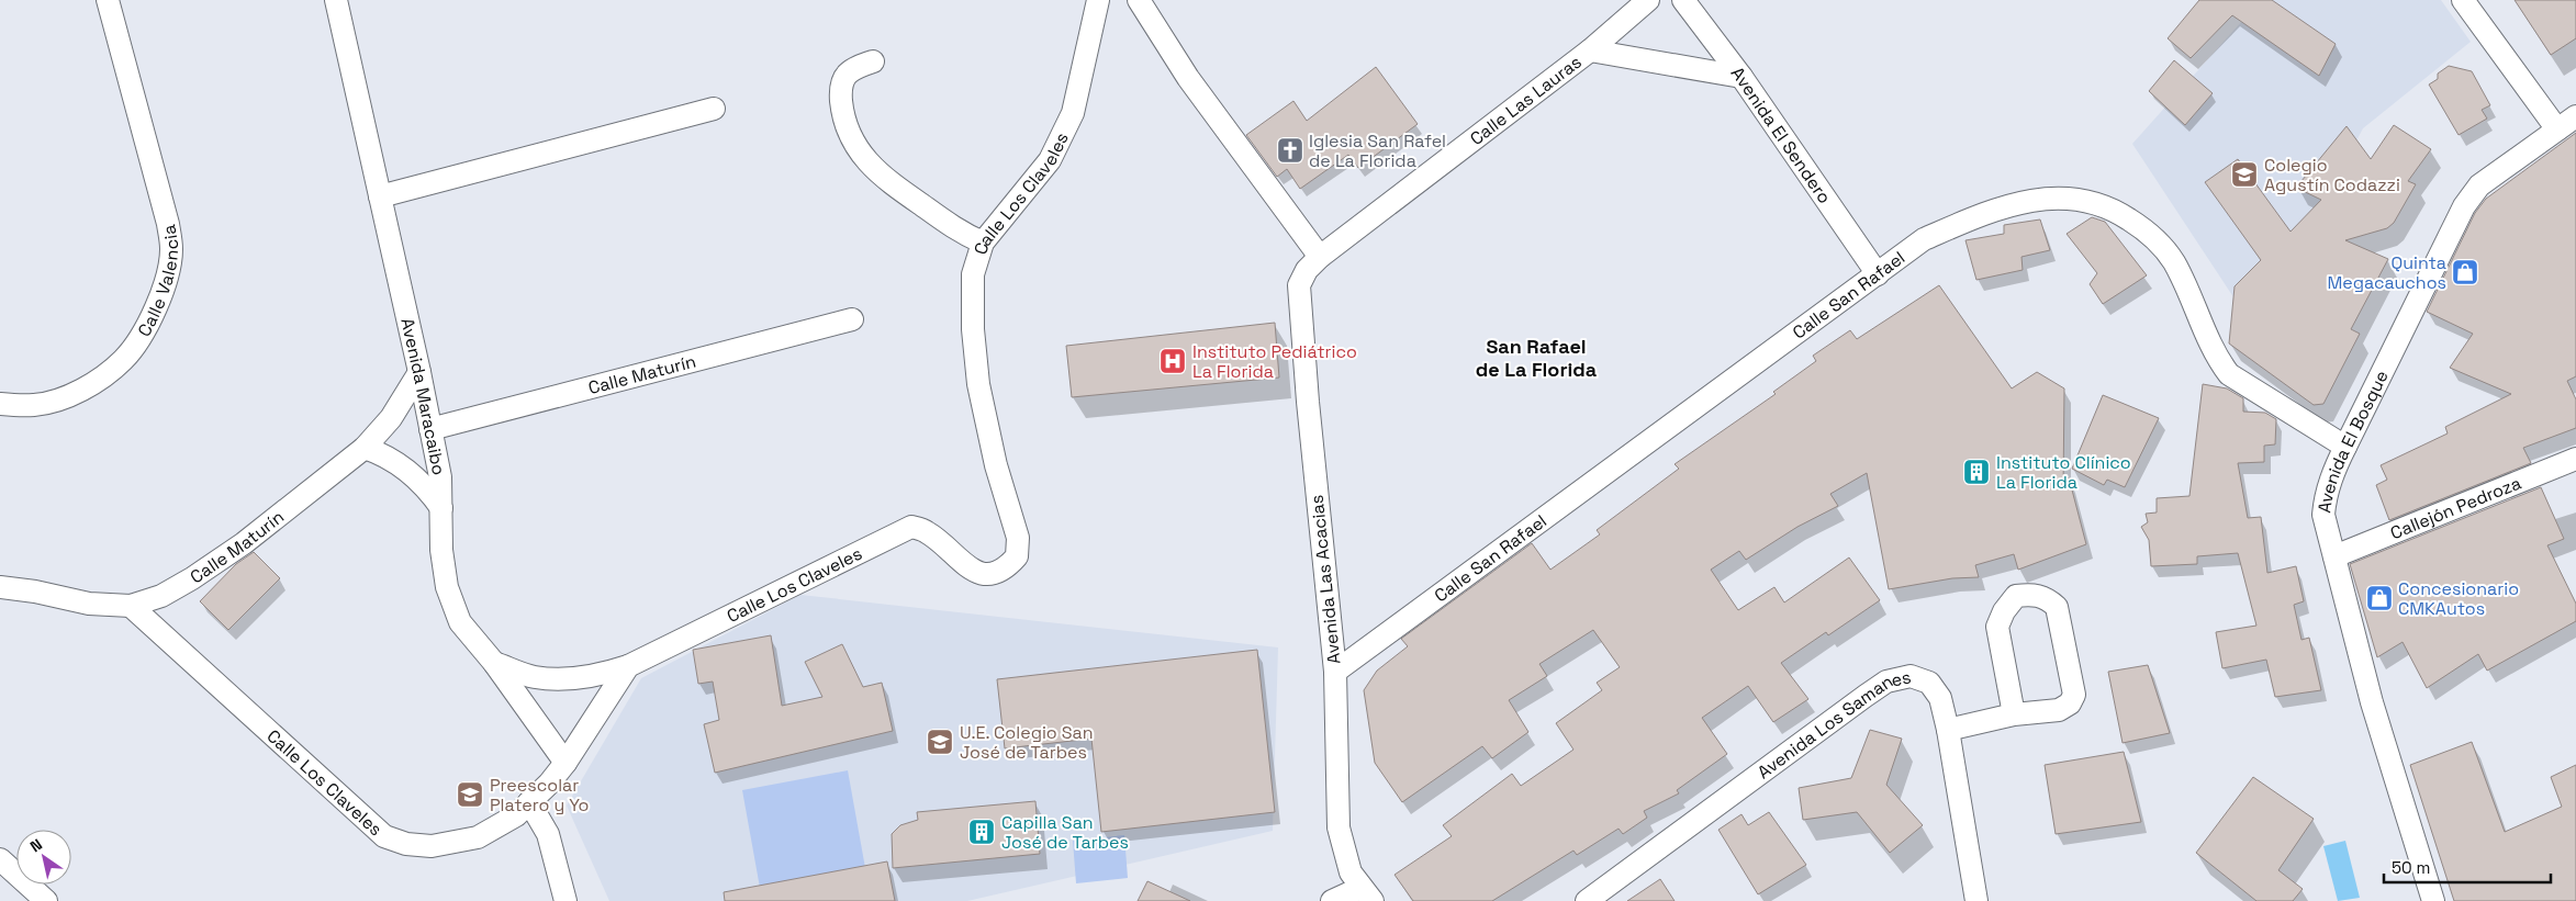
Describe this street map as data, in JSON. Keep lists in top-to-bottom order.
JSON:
{
  "streets": {
    "street": [
      "Calle Las Lauras",
      "Avenida El Sendero",
      "Calle Los Claveles",
      "Calle Valencia",
      "Calle San Rafael",
      "Calle Maturín",
      "Avenida Maracaibo",
      "Avenida El Bosque",
      "Callejón Pedroza",
      "Avenida Las Acacias",
      "Avenida Los Samanes"
    ]
  },
  "crossings": [
    ["Calle Las Lauras", "Avenida Las Acacias"],
    ["Avenida El Sendero", "Calle San Rafael"],
    ["Calle Los Claveles", "Calle Maturín"],
    ["Calle Los Claveles", "Avenida Maracaibo"],
    ["Calle San Rafael", "Avenida El Bosque"],
    ["Calle San Rafael", "Avenida Las Acacias"],
    ["Calle Maturín", "Avenida Maracaibo"],
    ["Avenida El Bosque", "Callejón Pedroza"]
  ],
  "districts": ["San Rafael de La Florida"],
  "places": {
    "church": ["Iglesia San Rafel de La Florida"],
    "school or university": ["Colegio Agustín Codazzi", "U.E. Colegio San José de Tarbes", "Preescolar Platero y Yo"],
    "shop": ["Quinta Megacauchos", "Concesionario CMKAutos"],
    "hospital": ["Instituto Pediátrico La Florida"],
    "building": ["Instituto Clínico La Florida", "Capilla San José de Tarbes"]
  },
  "scale_bar": "50 m",
  "north": "top left"
}
